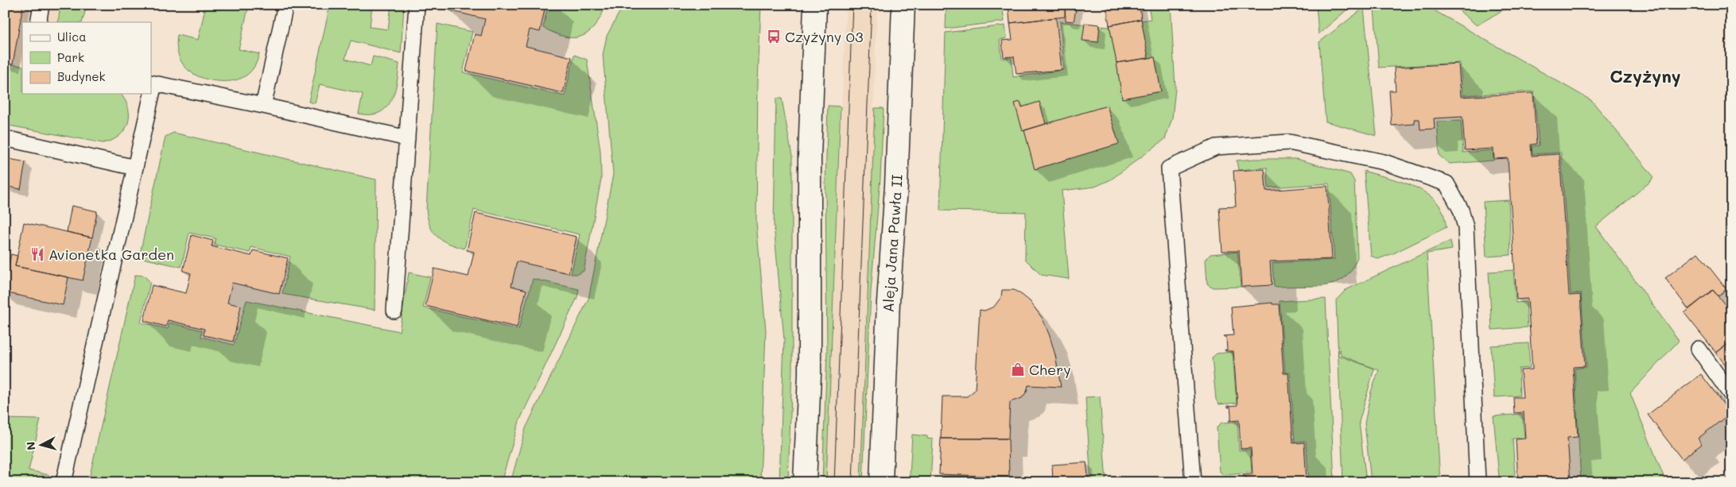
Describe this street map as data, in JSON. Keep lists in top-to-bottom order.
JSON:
{
  "streets": {
    "main road": ["Aleja Jana Pawła II"]
  },
  "districts": ["Czyżyny"],
  "places": {
    "bus stop": ["Czyżyny 03"],
    "restaurant": ["Avionetka Garden"],
    "shop": ["Chery"]
  },
  "legend": ["Ulica", "Park", "Budynek"],
  "north": "left"
}
